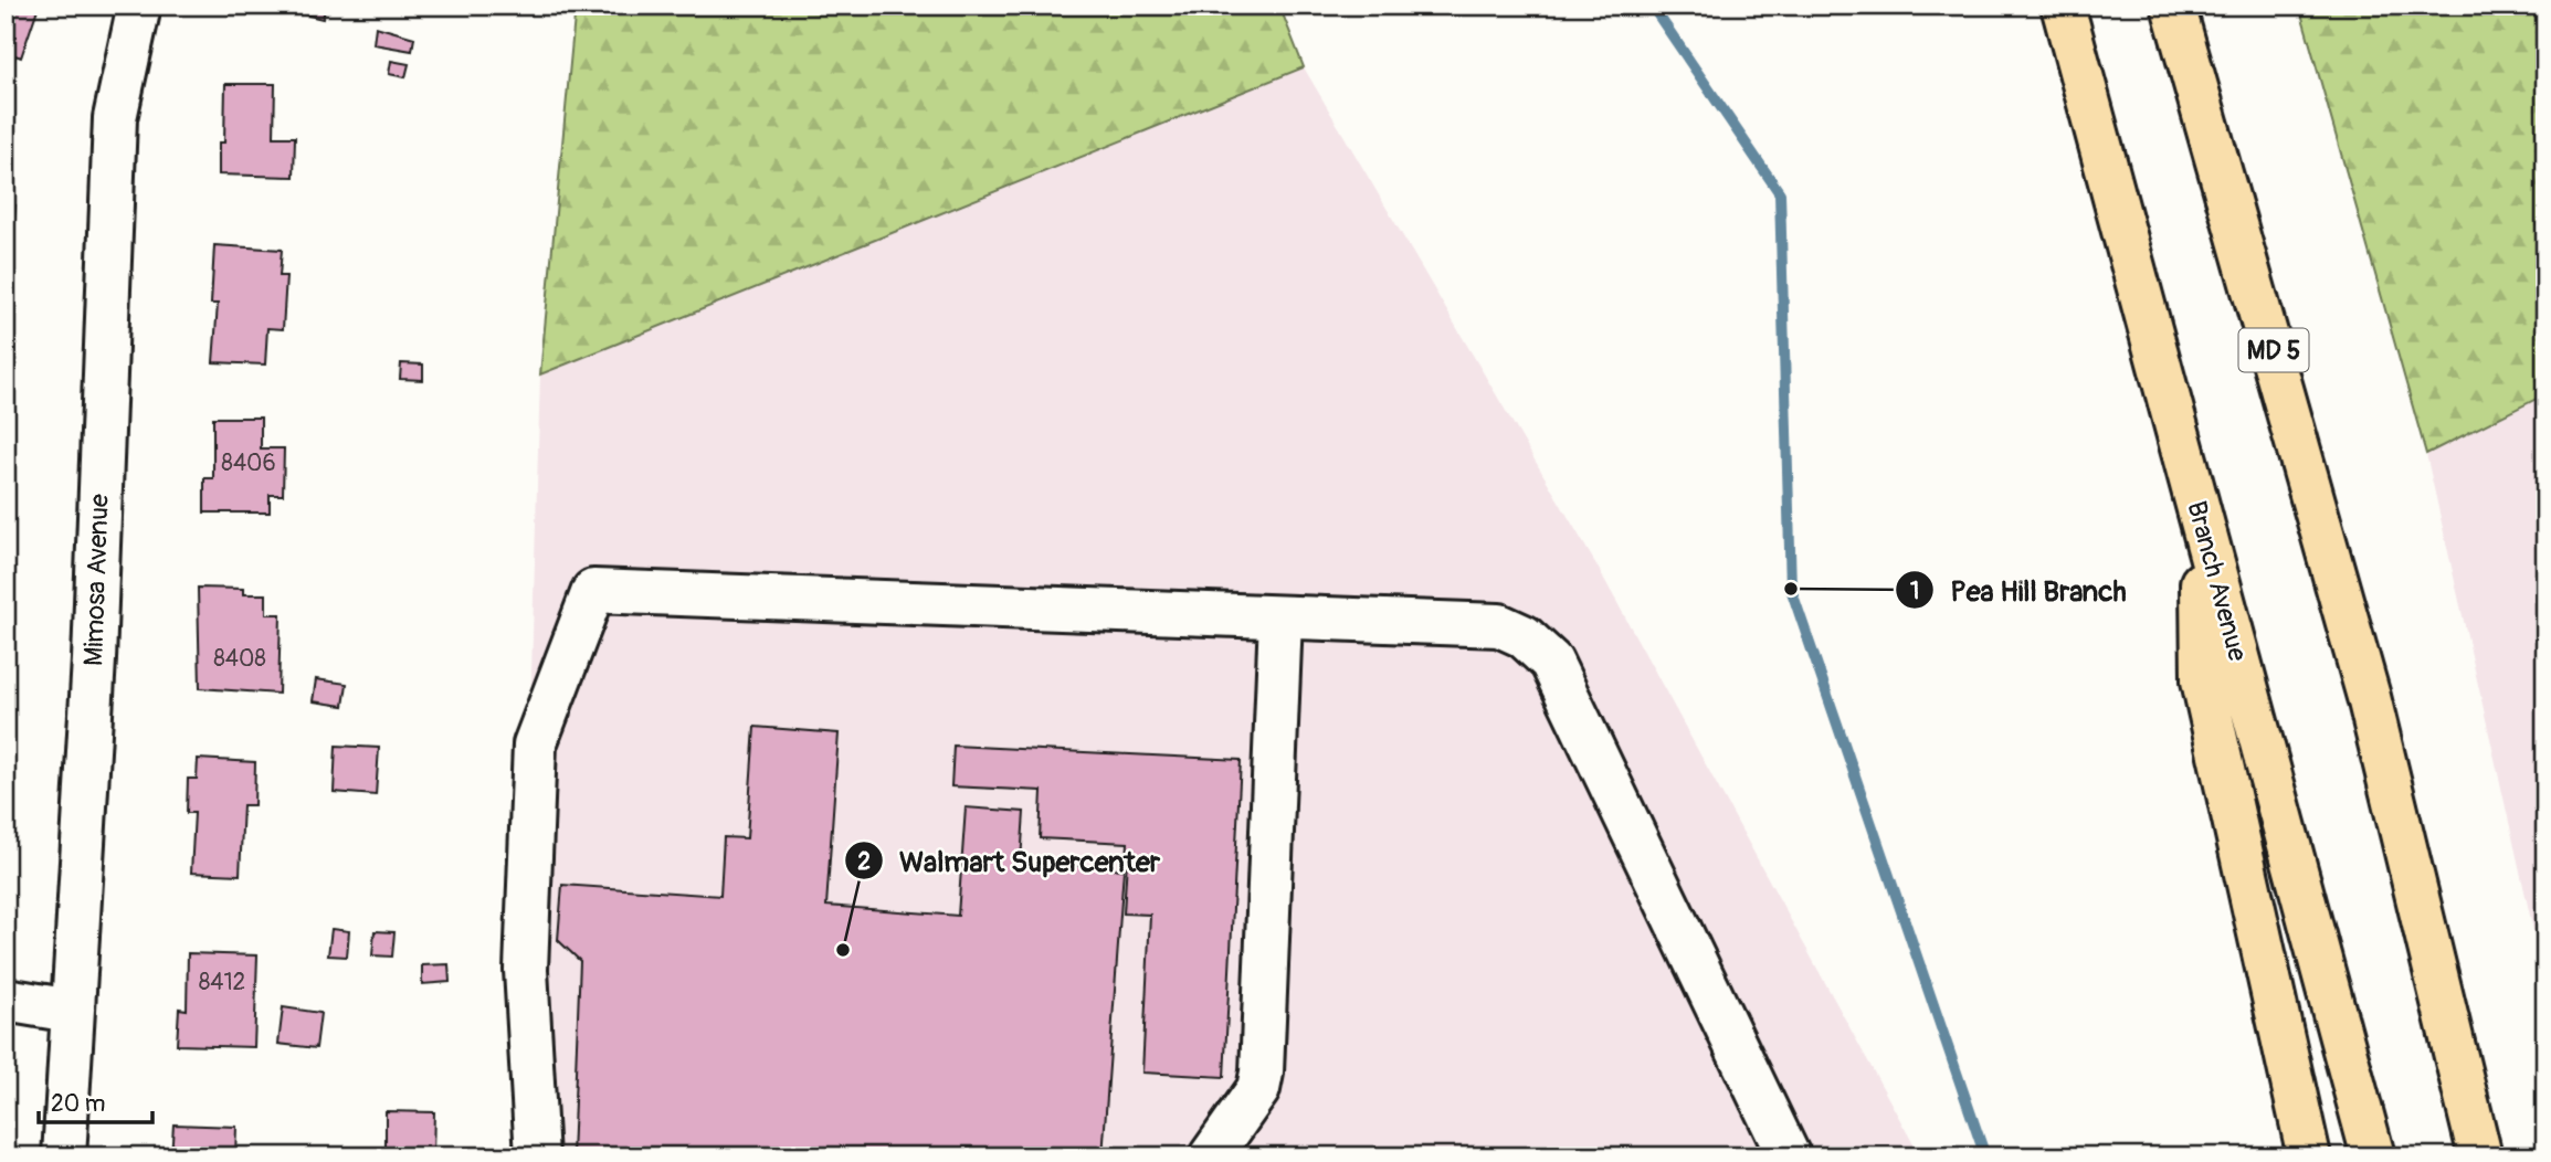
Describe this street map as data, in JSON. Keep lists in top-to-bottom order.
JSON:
{
  "streets": {
    "highway": ["MD 5", "Branch Avenue"],
    "street": ["Mimosa Avenue"]
  },
  "places": ["Pea Hill Branch", "Walmart Supercenter"],
  "house_numbers": ["8406", "8408", "8412"],
  "scale_bar": "20 m"
}
